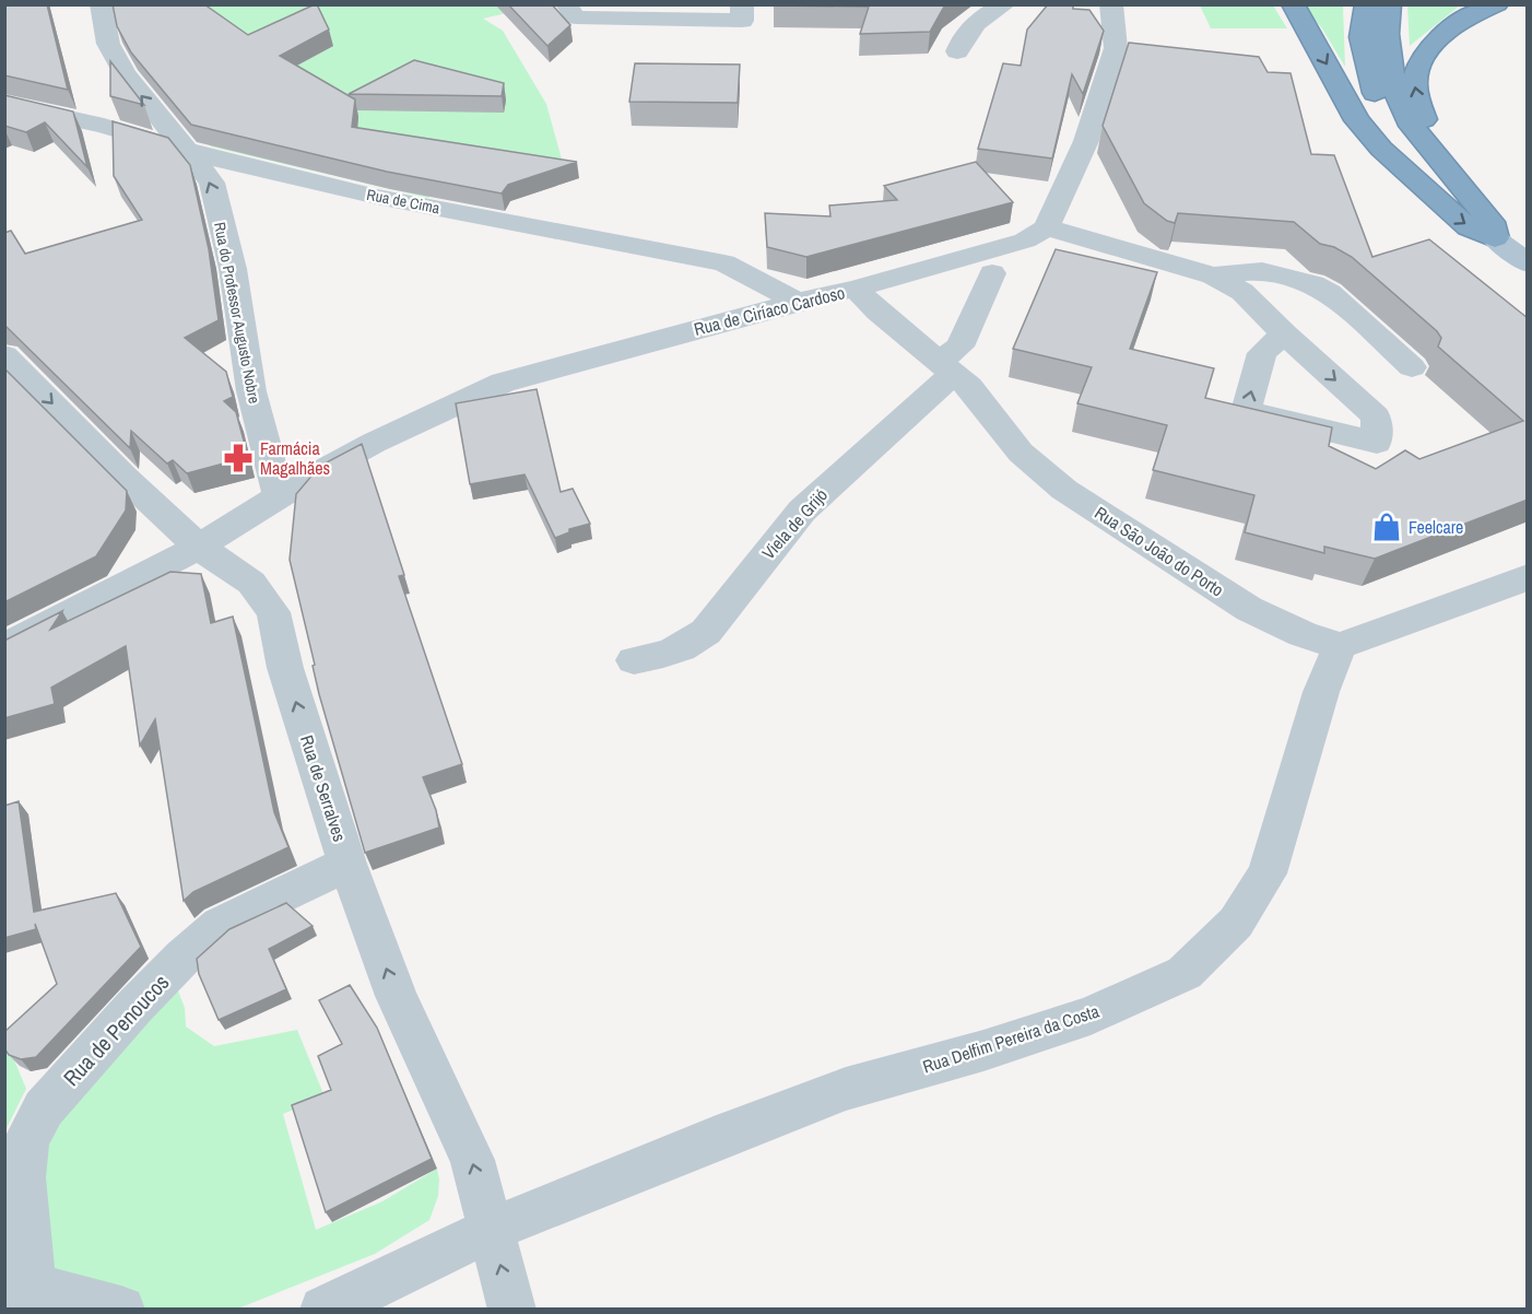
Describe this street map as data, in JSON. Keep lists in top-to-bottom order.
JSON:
{
  "streets": {
    "street": [
      "Rua de Cima",
      "Rua de Ciríaco Cardoso",
      "Rua do Professor Augusto Nobre",
      "Viela de Grijó",
      "Rua São João do Porto",
      "Rua de Serralves",
      "Rua de Penoucos",
      "Rua Delfim Pereira da Costa"
    ]
  },
  "crossings": [
    ["Rua de Cima", "Rua de Ciríaco Cardoso"],
    ["Rua de Cima", "Rua do Professor Augusto Nobre"],
    ["Rua de Ciríaco Cardoso", "Rua do Professor Augusto Nobre"],
    ["Rua de Ciríaco Cardoso", "Rua São João do Porto"],
    ["Rua de Ciríaco Cardoso", "Rua de Serralves"],
    ["Viela de Grijó", "Rua São João do Porto"],
    ["Rua São João do Porto", "Rua Delfim Pereira da Costa"],
    ["Rua de Serralves", "Rua de Penoucos"],
    ["Rua de Serralves", "Rua Delfim Pereira da Costa"]
  ],
  "one_way": ["Rua do Professor Augusto Nobre"],
  "places": {
    "pharmacy": ["Farmácia Magalhães"],
    "shop": ["Feelcare"]
  }
}
